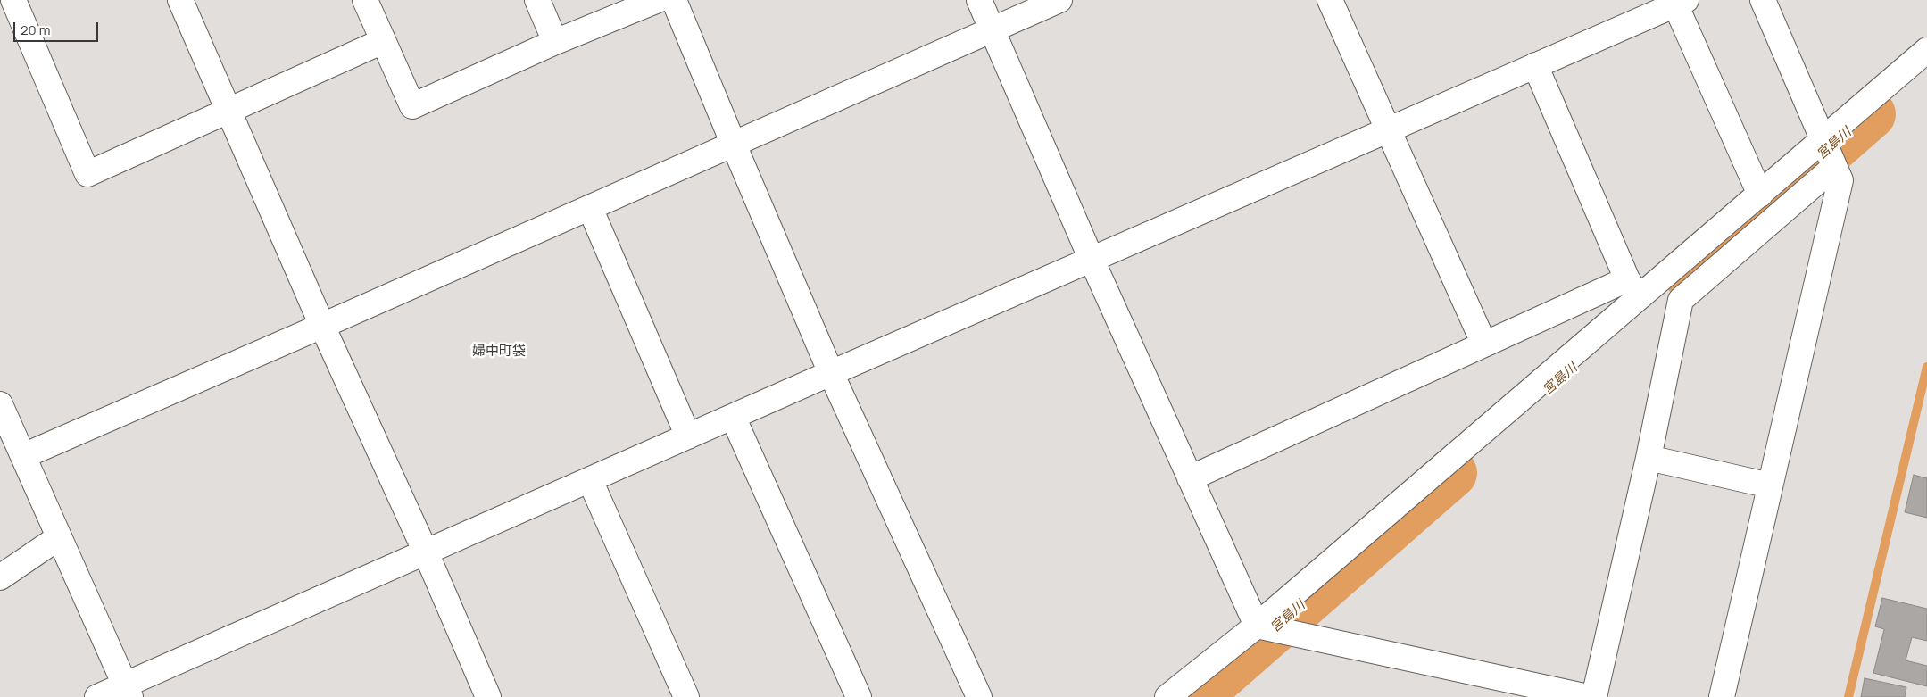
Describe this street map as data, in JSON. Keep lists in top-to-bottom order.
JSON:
{
  "districts": ["婦中町袋"],
  "water": ["宮島川"],
  "scale_bar": "20 m"
}
